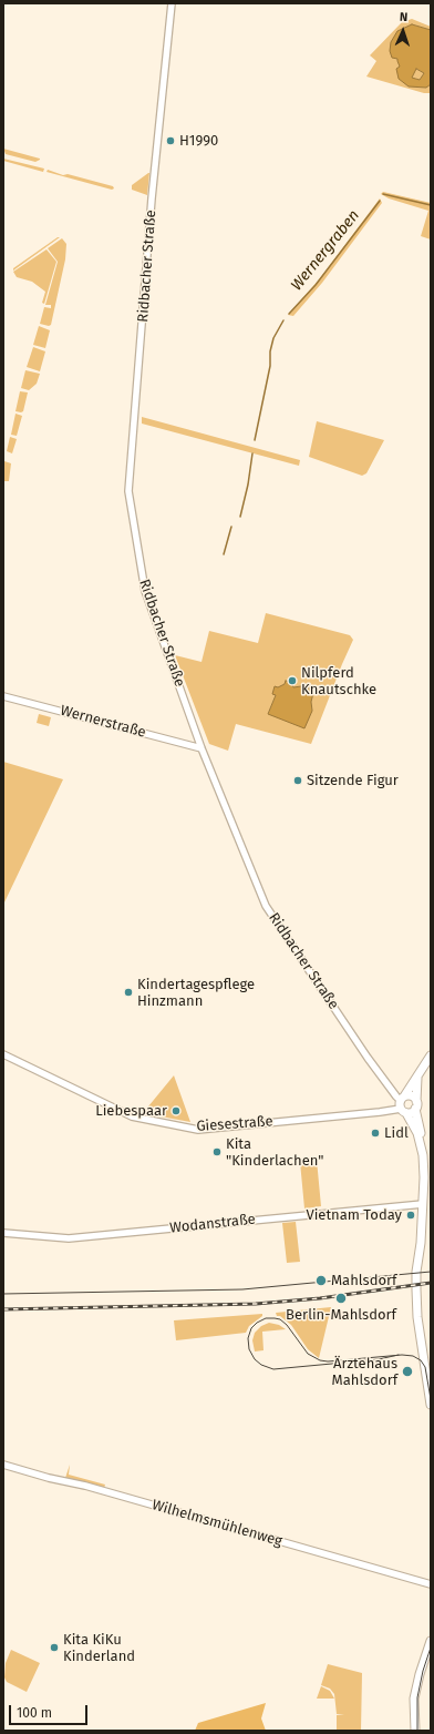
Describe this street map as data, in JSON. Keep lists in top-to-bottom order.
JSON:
{
  "streets": {
    "street": [
      "Ridbacher Straße",
      "Wernerstraße",
      "Giesestraße",
      "Wodanstraße",
      "Wilhelmsmühlenweg"
    ]
  },
  "crossings": [
    ["Ridbacher Straße", "Wernerstraße"],
    ["Ridbacher Straße", "Giesestraße"]
  ],
  "water": ["Wernergraben"],
  "places": [
    "H1990",
    "Nilpferd Knautschke",
    "Sitzende Figur",
    "Kindertagespflege Hinzmann",
    "Liebespaar",
    "Lidl",
    "Kita \"Kinderlachen\"",
    "Vietnam Today",
    "Mahlsdorf",
    "Berlin-Mahlsdorf",
    "Ärztehaus Mahlsdorf",
    "Kita KiKu Kinderland"
  ],
  "scale_bar": "100 m",
  "north": "top"
}
